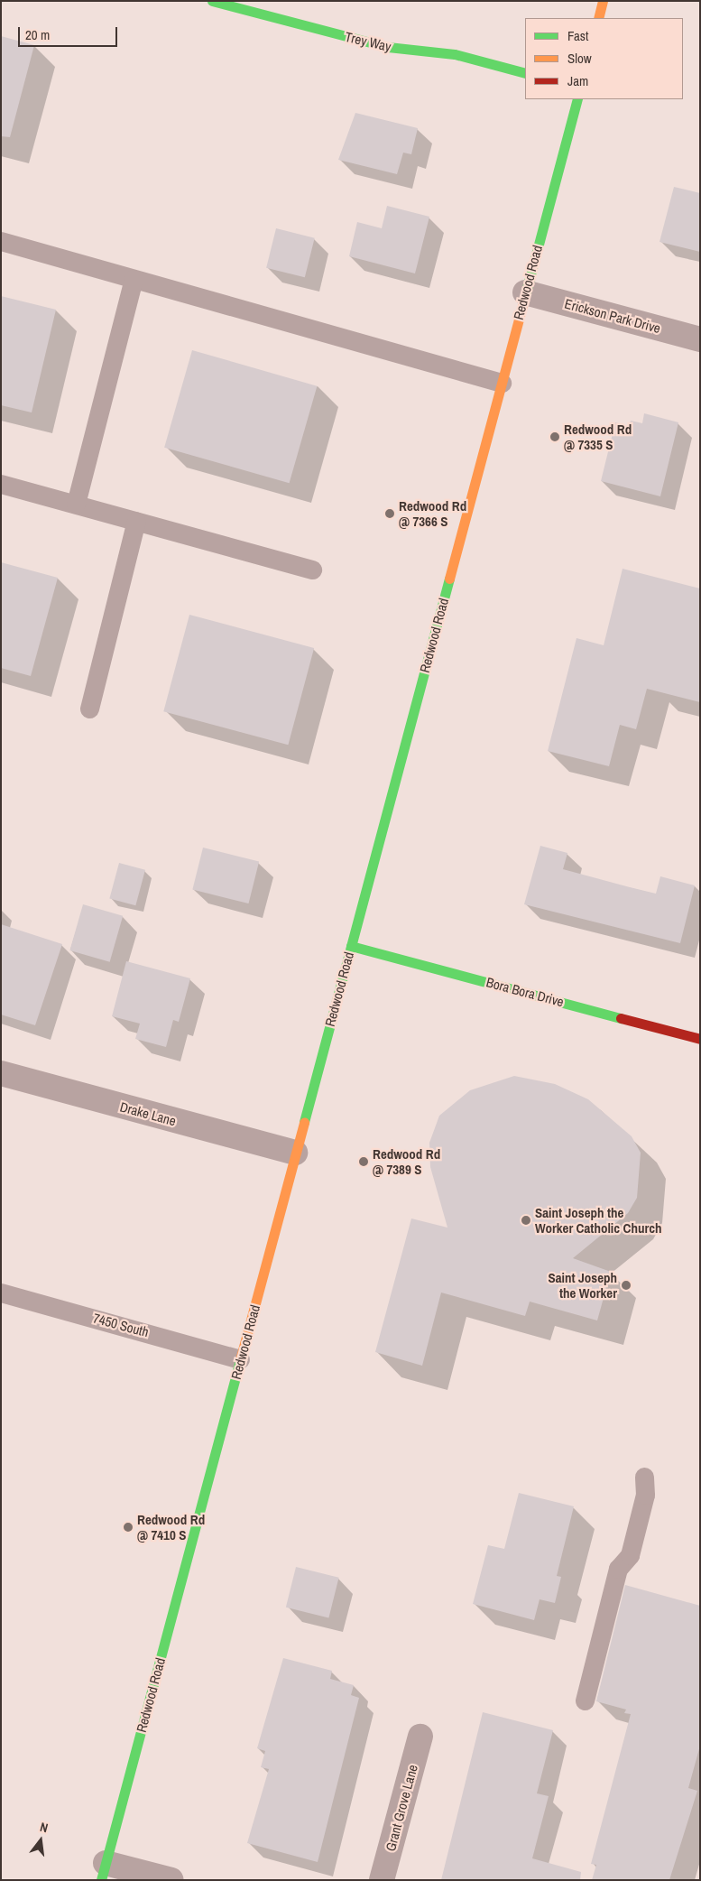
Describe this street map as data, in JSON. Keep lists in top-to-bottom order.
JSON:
{
  "streets": {
    "main road": ["Trey Way", "Redwood Road", "Bora Bora Drive"],
    "street": ["Erickson Park Drive", "Drake Lane", "Grant Grove Lane"],
    "lane": ["7450 South"]
  },
  "crossings": [
    ["Redwood Road", "Erickson Park Drive"],
    ["Redwood Road", "Bora Bora Drive"],
    ["Redwood Road", "Drake Lane"],
    ["Redwood Road", "7450 South"]
  ],
  "places": [
    "Redwood Rd @ 7335 S",
    "Redwood Rd @ 7366 S",
    "Redwood Rd @ 7389 S",
    "Saint Joseph the Worker Catholic Church",
    "Saint Joseph the Worker",
    "Redwood Rd @ 7410 S"
  ],
  "legend": ["Fast", "Slow", "Jam"],
  "scale_bar": "20 m",
  "north": "top"
}
